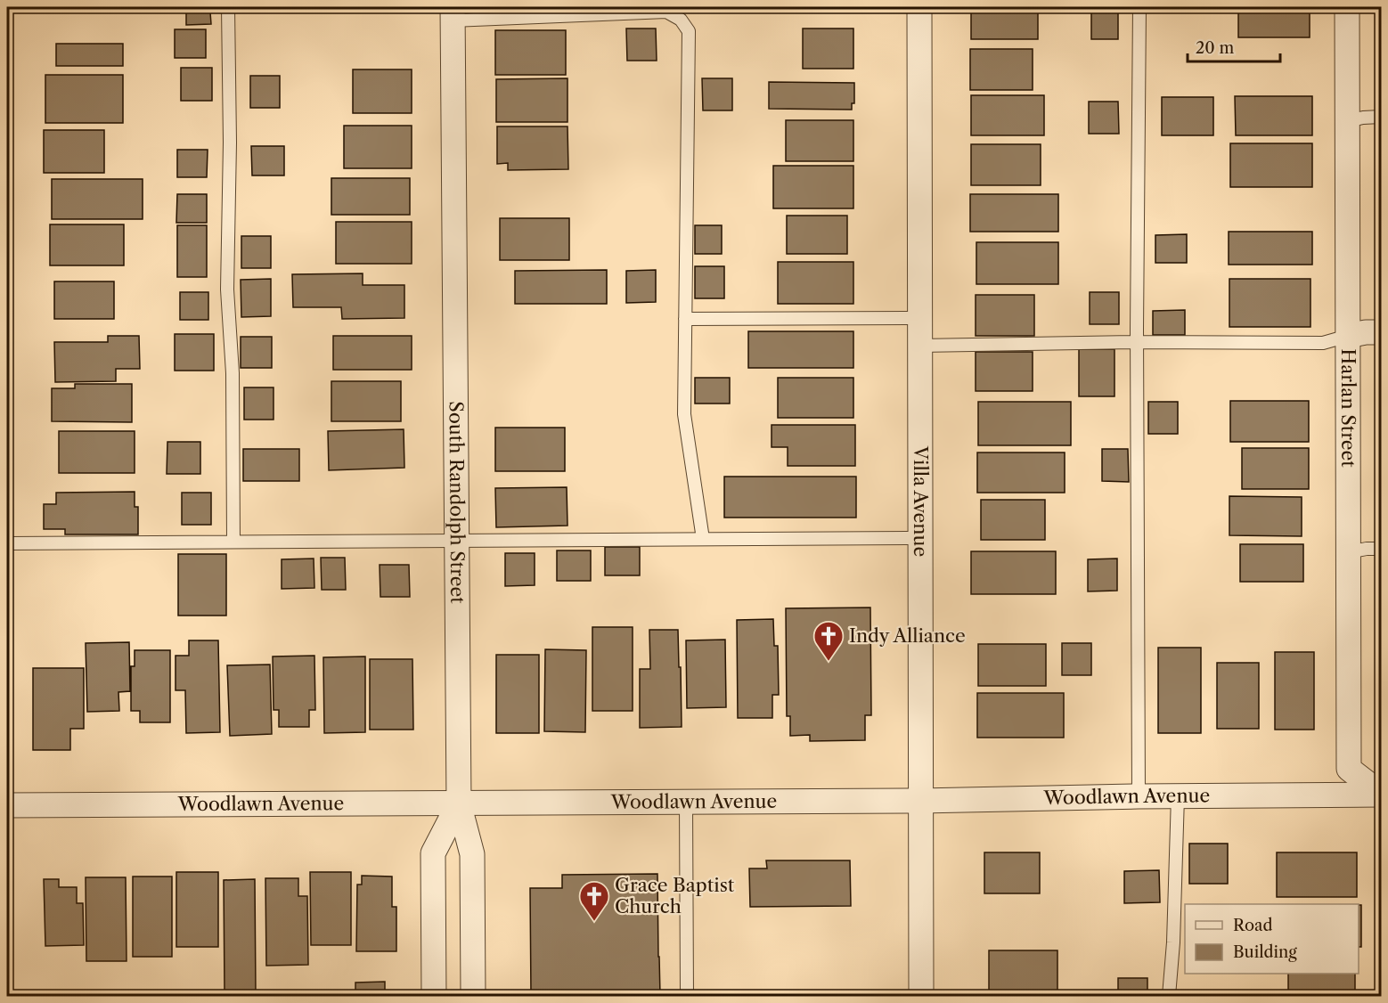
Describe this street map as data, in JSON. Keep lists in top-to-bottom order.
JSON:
{
  "streets": {
    "street": [
      "Harlan Street",
      "Villa Avenue",
      "South Randolph Street",
      "Woodlawn Avenue"
    ]
  },
  "crossings": [
    ["Harlan Street", "Woodlawn Avenue"],
    ["Villa Avenue", "Woodlawn Avenue"],
    ["South Randolph Street", "Woodlawn Avenue"]
  ],
  "places": {
    "church": ["Indy Alliance", "Grace Baptist Church"]
  },
  "legend": ["Road", "Building"],
  "scale_bar": "20 m"
}
